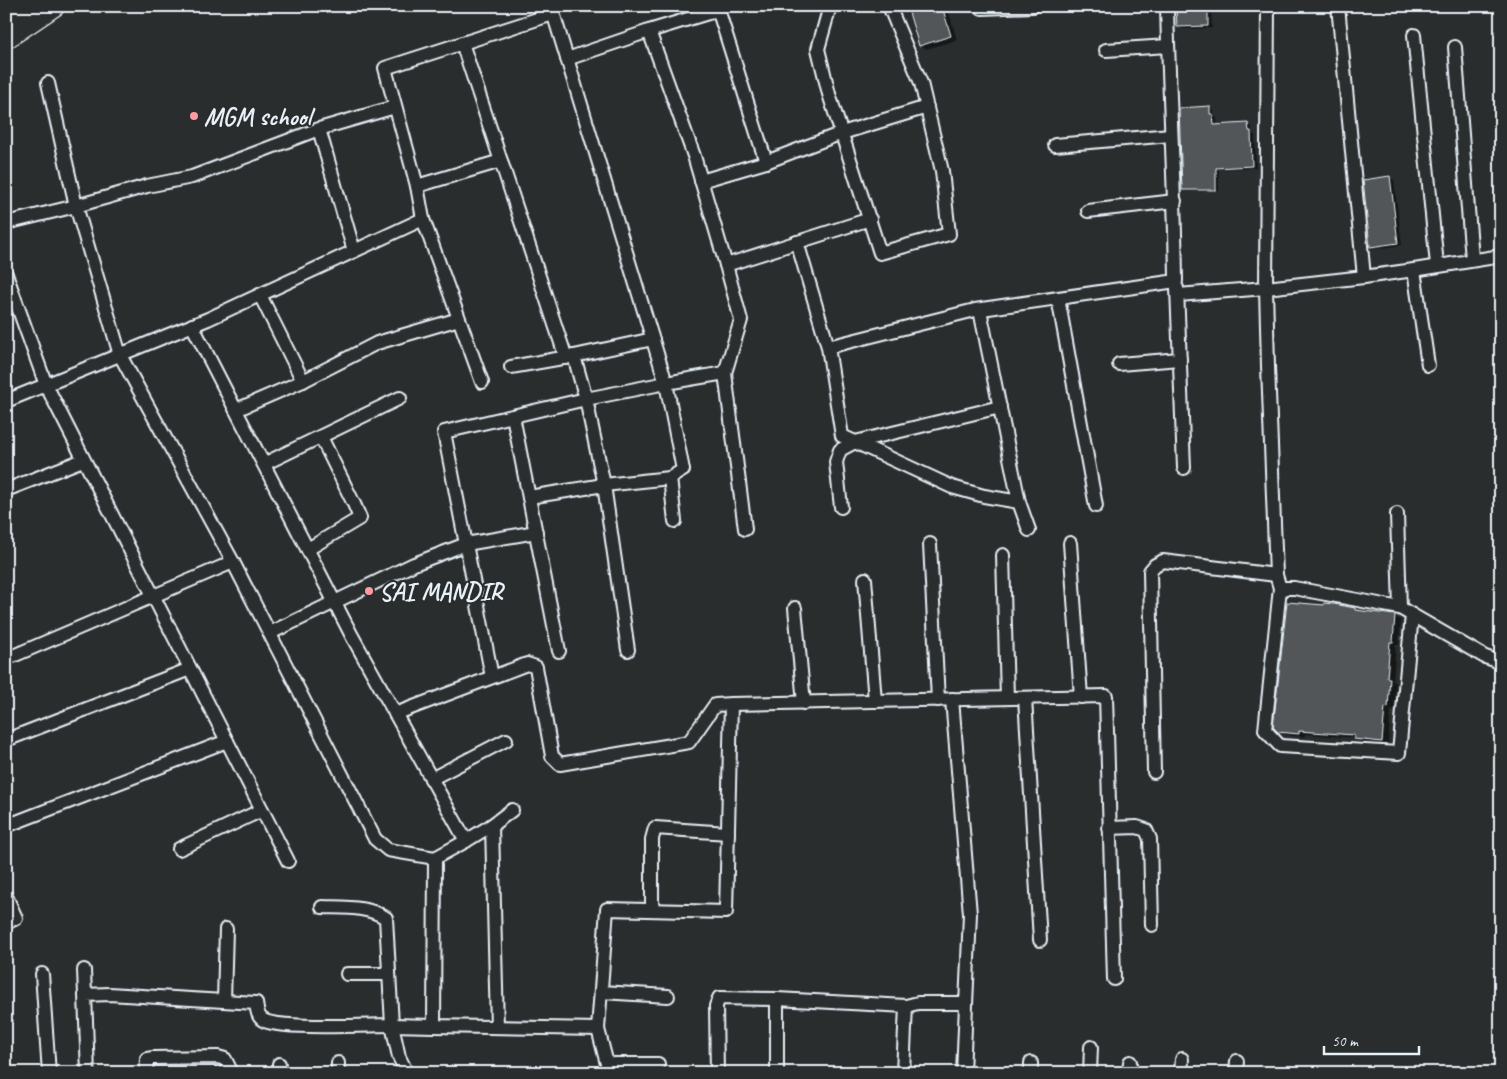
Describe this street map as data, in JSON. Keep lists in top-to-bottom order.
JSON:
{
  "places": ["MGM school", "SAI MANDIR"],
  "scale_bar": "50 m"
}
